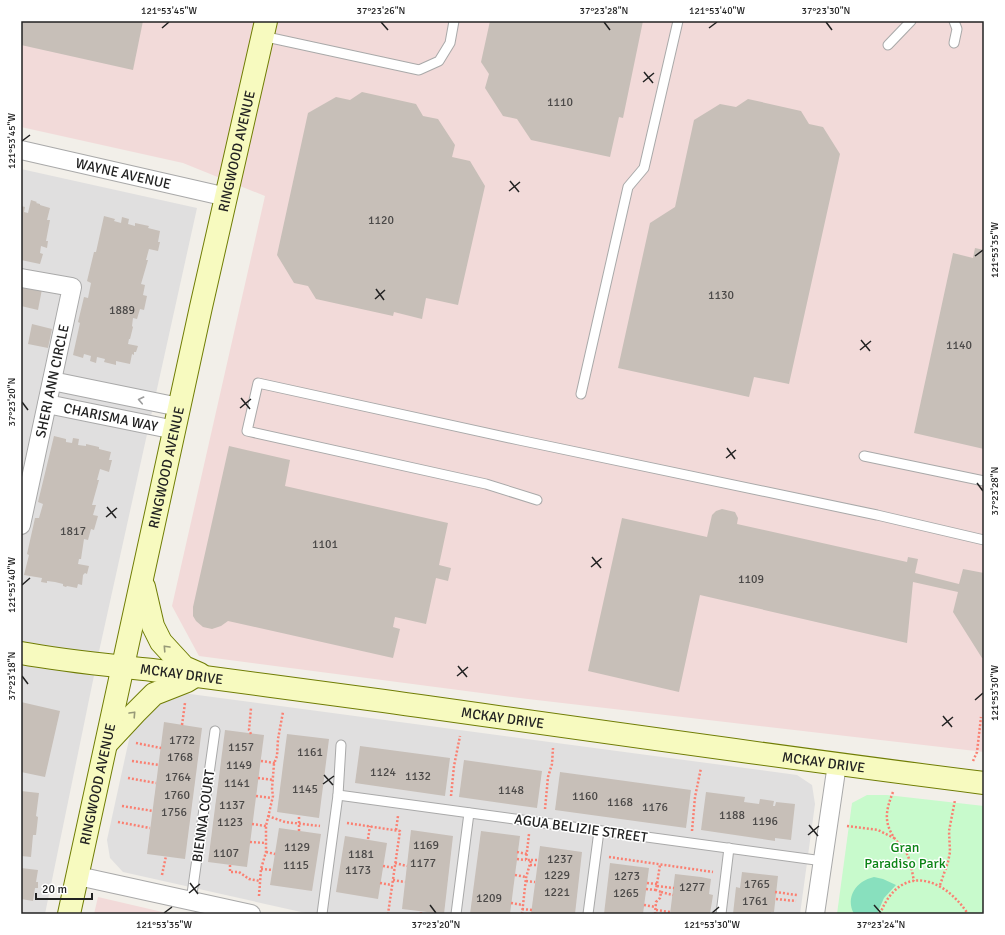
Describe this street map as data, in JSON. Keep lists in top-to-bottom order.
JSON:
{
  "streets": {
    "street": [
      "RINGWOOD AVENUE",
      "WAYNE AVENUE",
      "SHERI ANN CIRCLE",
      "CHARISMA WAY",
      "MCKAY DRIVE"
    ],
    "lane": ["BIENNA COURT", "AGUA BELIZIE STREET"]
  },
  "crossings": [
    ["RINGWOOD AVENUE", "WAYNE AVENUE"],
    ["RINGWOOD AVENUE", "CHARISMA WAY"],
    ["RINGWOOD AVENUE", "MCKAY DRIVE"],
    ["SHERI ANN CIRCLE", "CHARISMA WAY"]
  ],
  "parks": ["Gran Paradiso Park"],
  "house_numbers": [
    "1110",
    "1120",
    "1130",
    "1889",
    "1140",
    "1817",
    "1101",
    "1109",
    "1772",
    "1157",
    "1161",
    "1768",
    "1149",
    "1124",
    "1132",
    "1764",
    "1141",
    "1145",
    "1148",
    "1760",
    "1160",
    "1168",
    "1137",
    "1176",
    "1756",
    "1188",
    "1196",
    "1123",
    "1169",
    "1129",
    "1107",
    "1181",
    "1237",
    "1177",
    "1115",
    "1173",
    "1229",
    "1273",
    "1765",
    "1277",
    "1221",
    "1265",
    "1209",
    "1761"
  ],
  "scale_bar": "20 m",
  "coordinates": [
    "121°53'45\"W",
    "37°23'26\"N",
    "37°23'28\"N",
    "121°53'40\"W",
    "37°23'30\"N",
    "121°53'35\"W",
    "37°23'20\"N",
    "37°23'18\"N",
    "121°53'30\"W",
    "37°23'24\"N"
  ]
}
